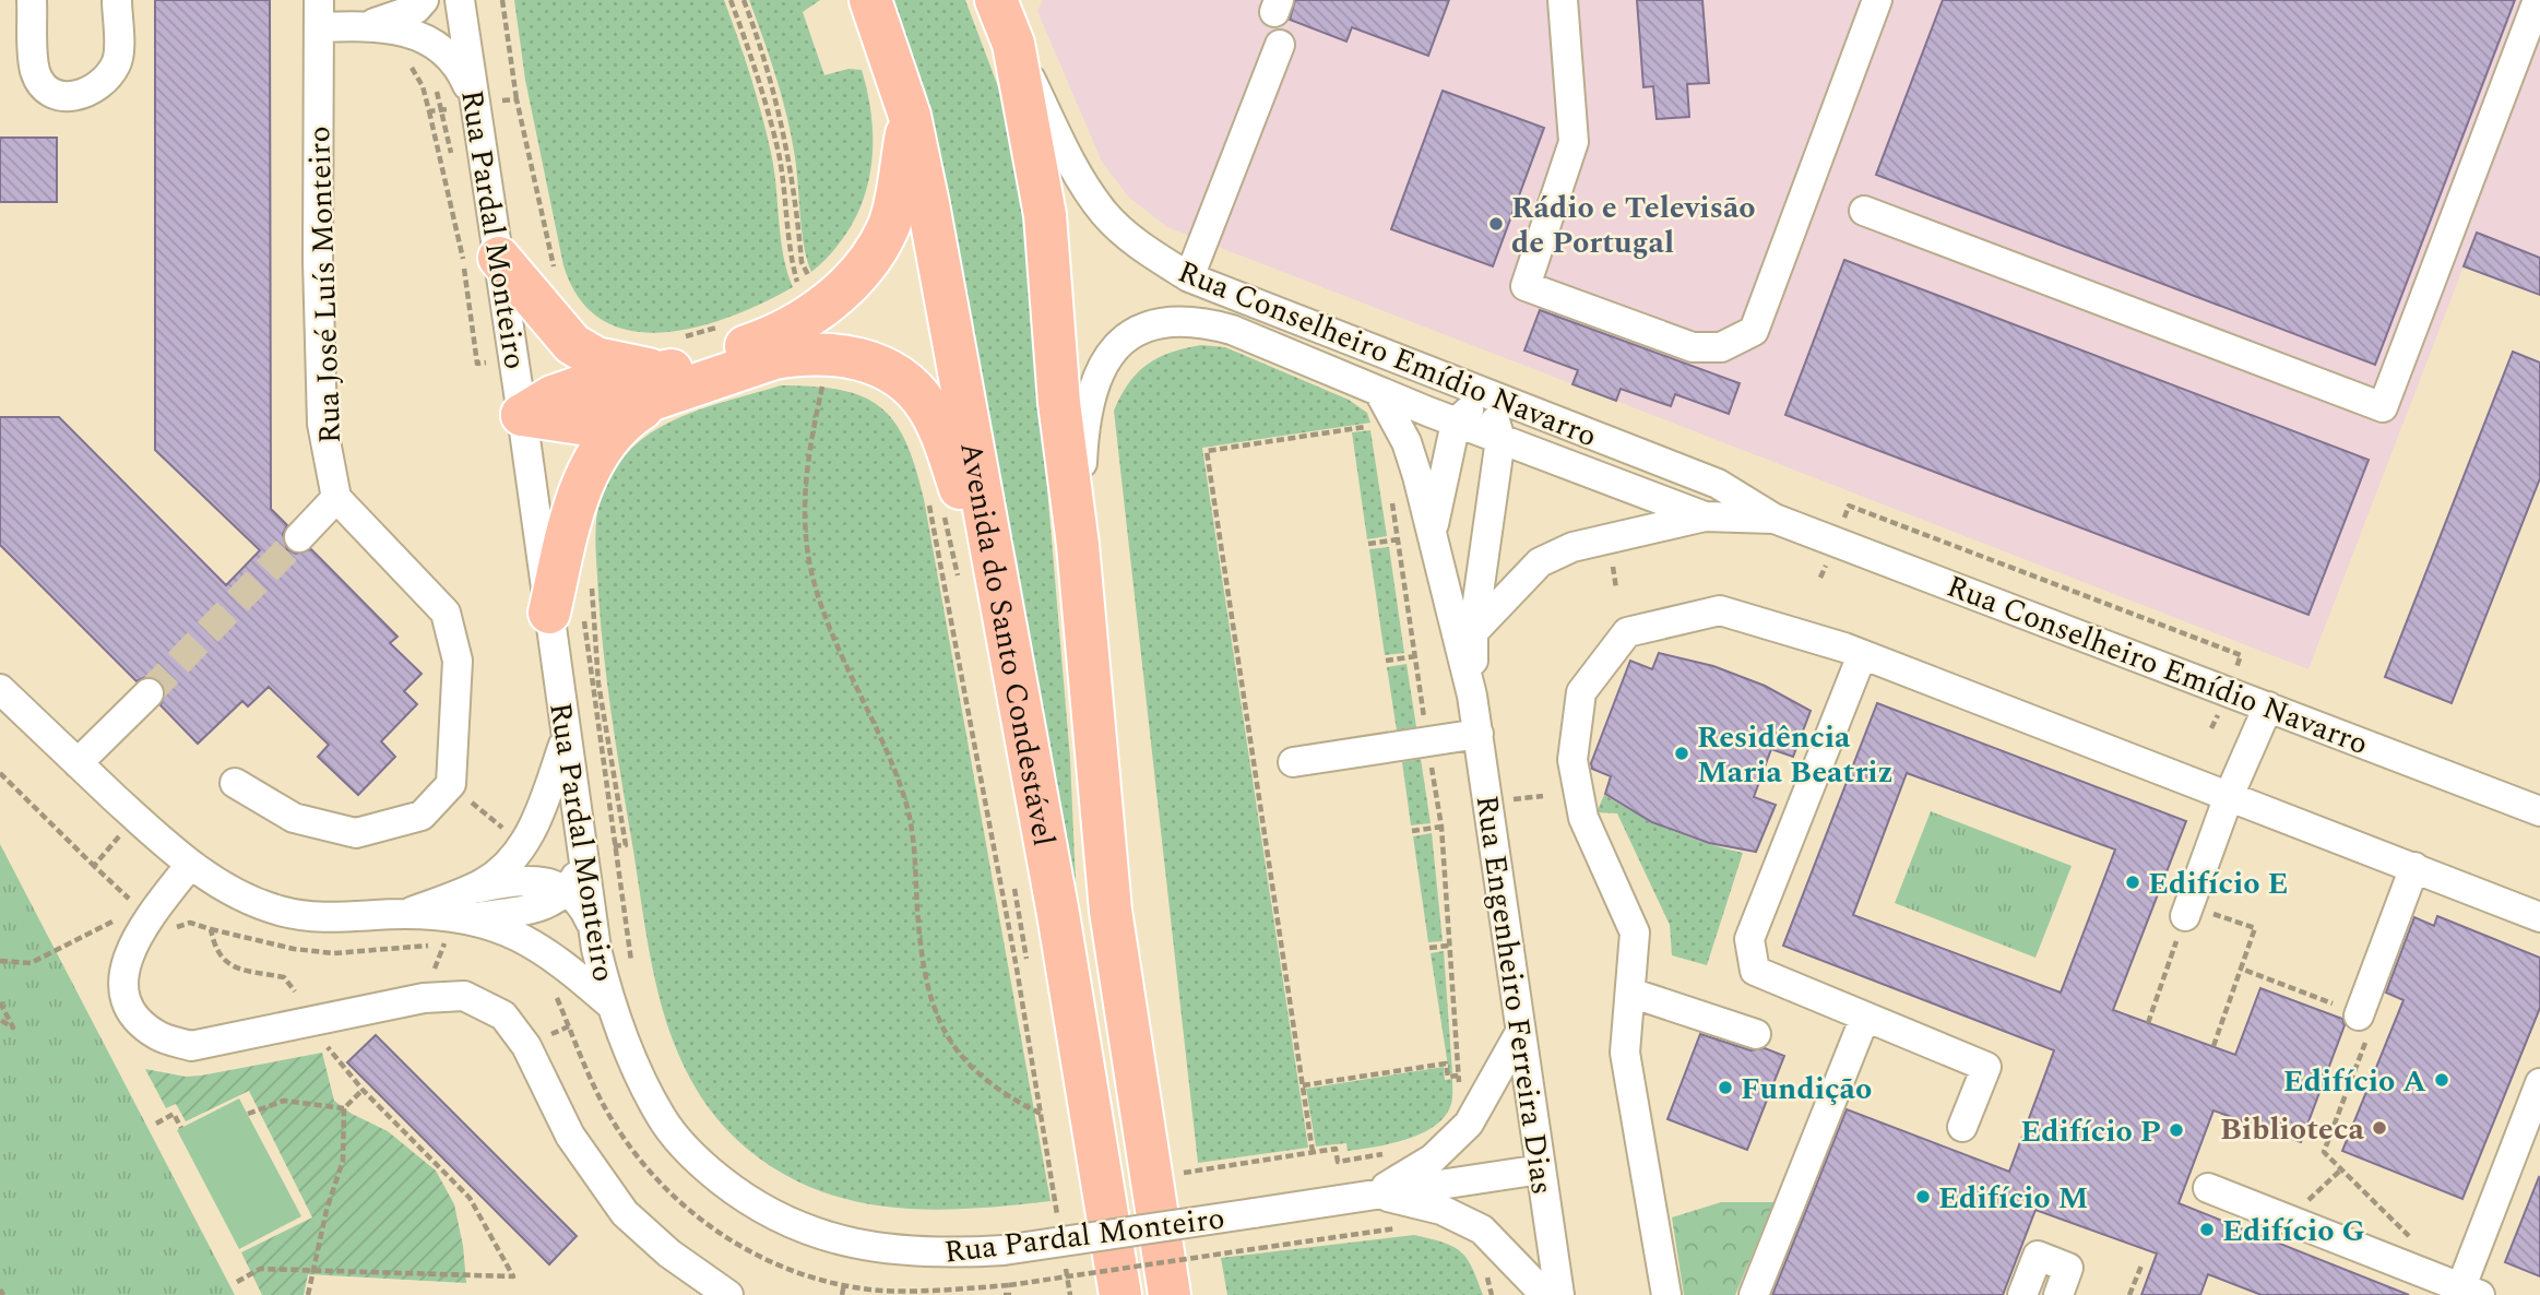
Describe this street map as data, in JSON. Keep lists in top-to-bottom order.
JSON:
{
  "streets": {
    "highway": ["Avenida do Santo Condestável"],
    "street": [
      "Rua Pardal Monteiro",
      "Rua José Luís Monteiro",
      "Rua Conselheiro Emídio Navarro",
      "Rua Engenheiro Ferreira Dias"
    ]
  },
  "crossings": [
    ["Rua Pardal Monteiro", "Rua Engenheiro Ferreira Dias"],
    ["Rua Conselheiro Emídio Navarro", "Avenida do Santo Condestável"],
    ["Rua Conselheiro Emídio Navarro", "Rua Engenheiro Ferreira Dias"]
  ],
  "places": [
    "Rádio e Televisão de Portugal",
    "Residência Maria Beatriz",
    "Edifício E",
    "Edifício A",
    "Fundição",
    "Biblioteca",
    "Edifício P",
    "Edifício M",
    "Edifício G"
  ]
}
